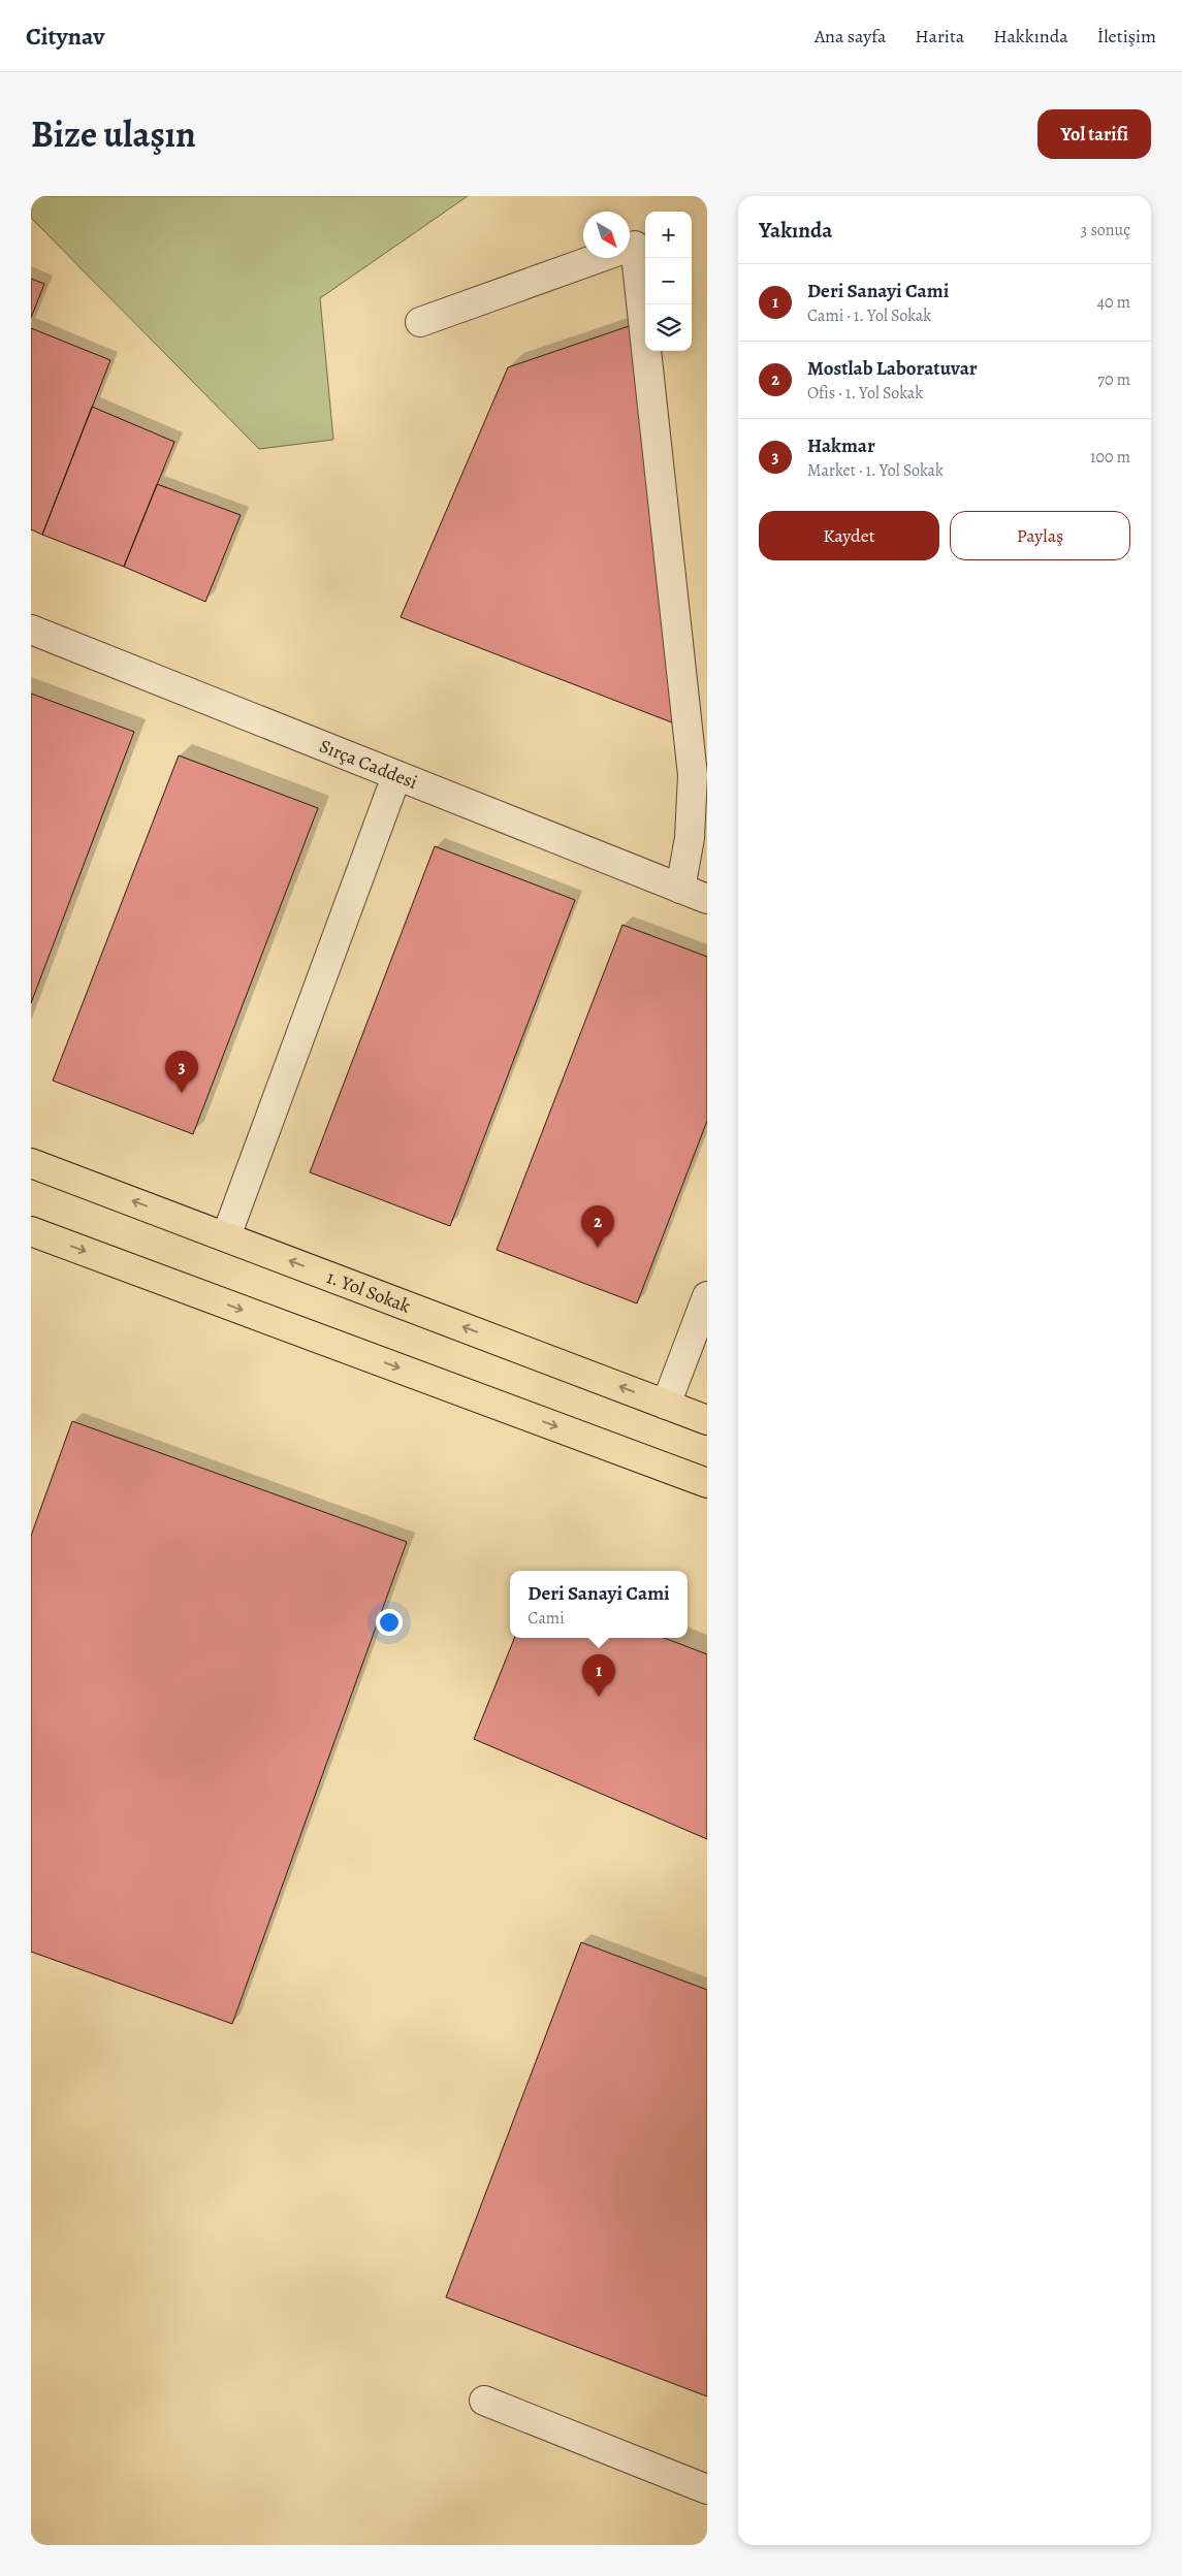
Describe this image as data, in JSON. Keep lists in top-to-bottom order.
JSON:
{
  "streets": {
    "main road": ["1. Yol Sokak"],
    "street": ["Sırça Caddesi"]
  },
  "north": "bottom right",
  "page": {
    "header": "Citynav",
    "nav": [
      "Ana sayfa",
      "Harita",
      "Hakkında",
      "İletişim"
    ],
    "title": "Bize ulaşın",
    "buttons": [
      "Yol tarifi",
      ["Kaydet", "Paylaş"]
    ],
    "heading": ["Yakında", "3 sonuç"],
    "map_buttons": ["+", "−"],
    "list": [
      {
        "mark": "1",
        "name": "Deri Sanayi Cami",
        "note": "Cami · 1. Yol Sokak",
        "value": "40 m"
      },
      {
        "mark": "2",
        "name": "Mostlab Laboratuvar",
        "note": "Ofis · 1. Yol Sokak",
        "value": "70 m"
      },
      {
        "mark": "3",
        "name": "Hakmar",
        "note": "Market · 1. Yol Sokak",
        "value": "100 m"
      }
    ],
    "pins": ["3", "2", "1"],
    "popup": ["Deri Sanayi Cami", "Cami"]
  }
}
